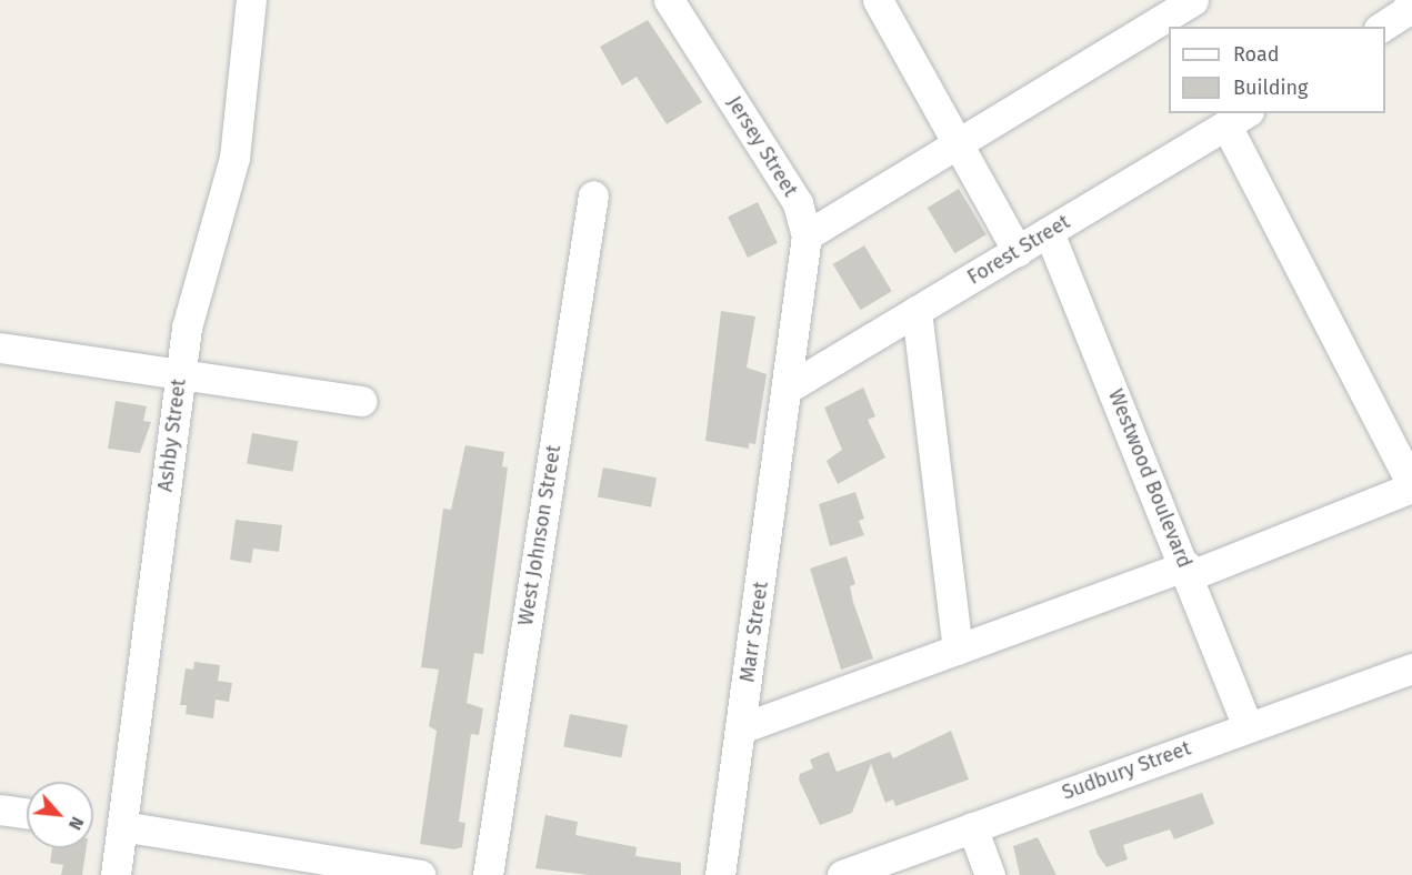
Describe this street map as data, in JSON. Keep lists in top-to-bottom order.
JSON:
{
  "streets": {
    "street": [
      "Jersey Street",
      "Forest Street",
      "Ashby Street",
      "Westwood Boulevard",
      "West Johnson Street",
      "Marr Street",
      "Sudbury Street"
    ]
  },
  "crossings": [
    ["Jersey Street", "Forest Street"],
    ["Jersey Street", "Marr Street"],
    ["Forest Street", "Westwood Boulevard"],
    ["Forest Street", "Marr Street"],
    ["Westwood Boulevard", "Sudbury Street"]
  ],
  "legend": ["Road", "Building"],
  "north": "bottom right"
}
